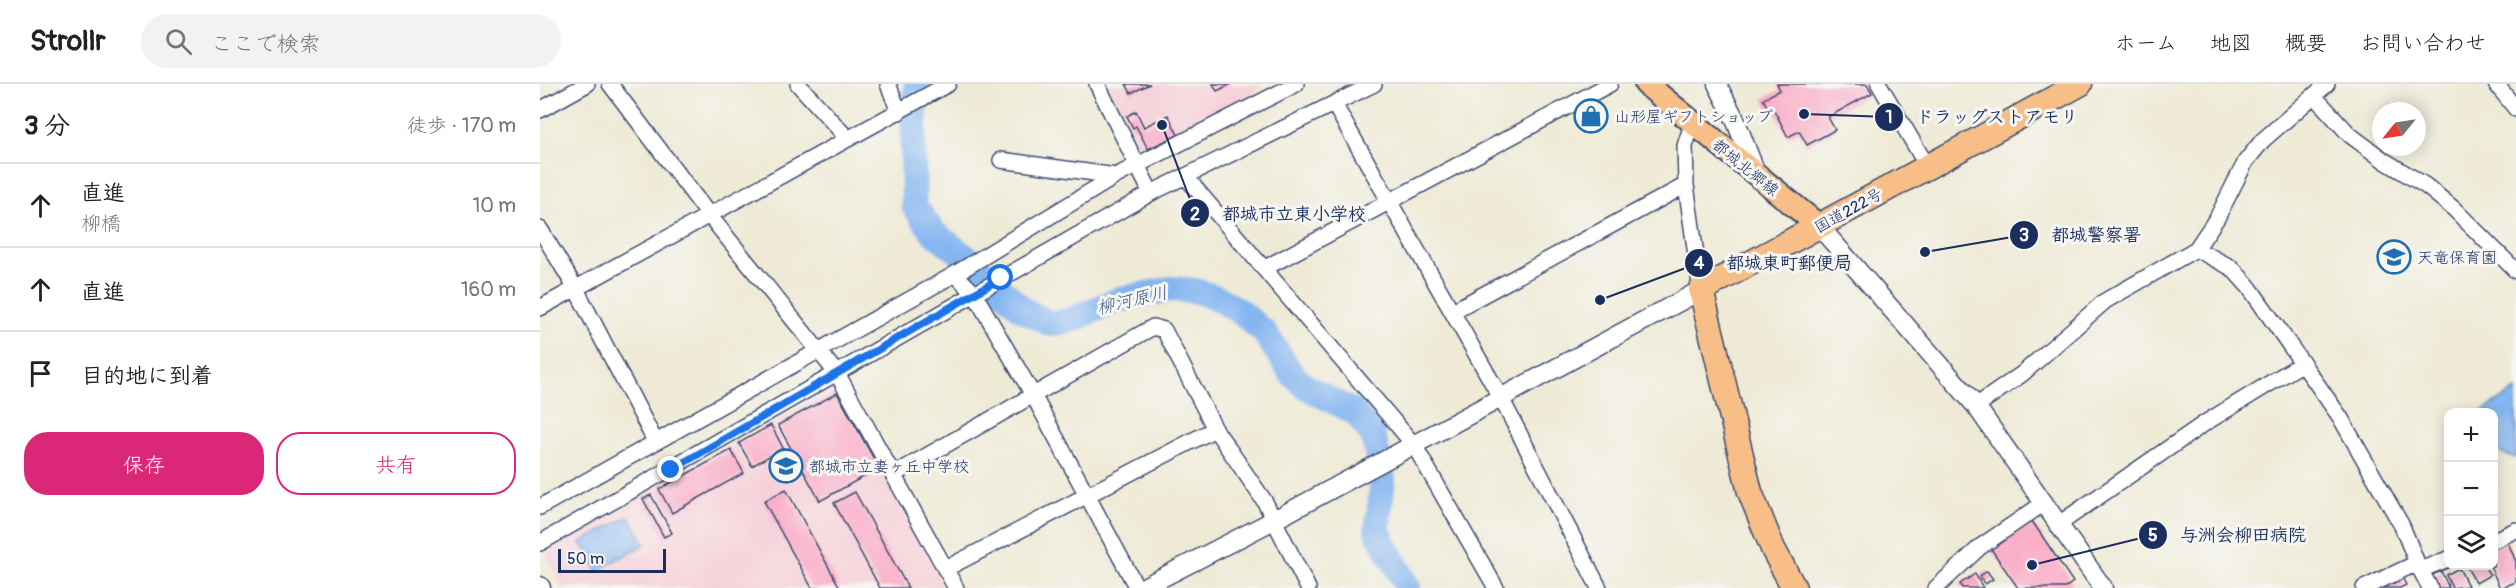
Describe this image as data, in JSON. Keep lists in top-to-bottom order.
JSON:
{
  "streets": {
    "highway": ["国道222号"],
    "main road": ["都城北郷線"]
  },
  "crossings": [
    ["都城北郷線", "国道222号"]
  ],
  "water": ["柳河原川"],
  "places": {
    "other": [
      "ドラッグストアモリ",
      "都城市立東小学校",
      "都城警察署",
      "都城東町郵便局",
      "与洲会柳田病院"
    ],
    "shop": ["山形屋ギフトショップ"],
    "school or university": ["天竜保育園", "都城市立妻ヶ丘中学校"]
  },
  "scale_bar": "50 m",
  "north": "bottom left",
  "page": {
    "header": "Strollr",
    "search": "ここで検索",
    "nav": [
      "ホーム",
      "地図",
      "概要",
      "お問い合わせ"
    ],
    "heading": ["3 分", "徒歩 · 170 m"],
    "list": [
      ["直進", "柳橋", "10 m"],
      ["直進", "160 m"],
      "目的地に到着"
    ],
    "map_buttons": ["+", "−"],
    "buttons": ["保存", "共有"],
    "scale": "50 m"
  }
}
